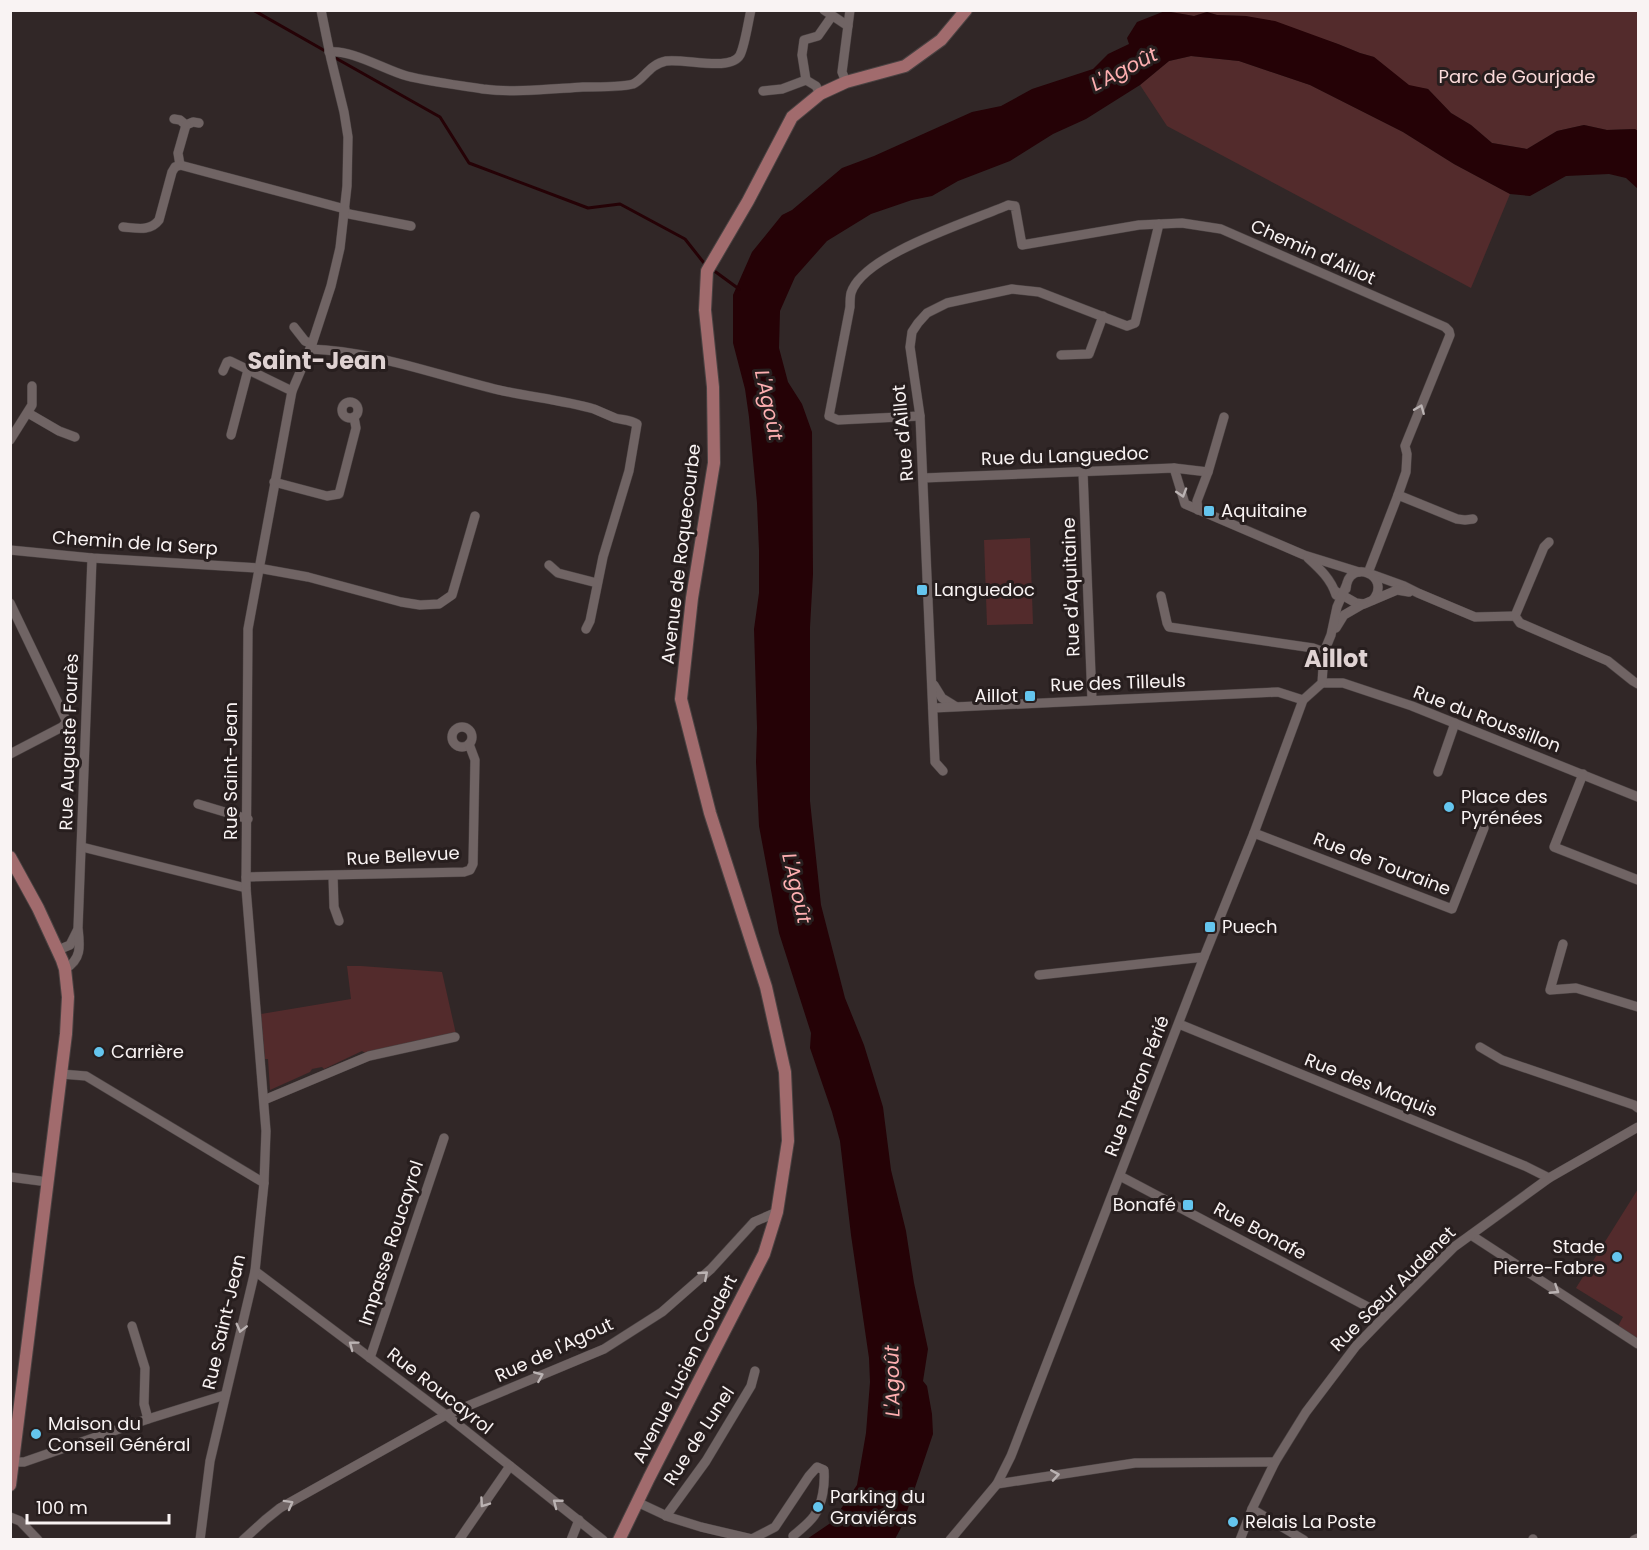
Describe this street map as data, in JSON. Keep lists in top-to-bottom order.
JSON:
{
  "streets": {
    "main road": ["Avenue de Roquecourbe", "Avenue Lucien Coudert"],
    "street": [
      "Chemin d'Aillot",
      "Rue d'Aillot",
      "Rue du Languedoc",
      "Chemin de la Serp",
      "Rue d'Aquitaine",
      "Rue des Tilleuls",
      "Rue du Roussillon",
      "Rue Auguste Fourès",
      "Rue Saint-Jean",
      "Rue Bellevue",
      "Rue de Touraine",
      "Rue des Maquis",
      "Rue Théron Périé",
      "Rue Bonafe",
      "Impasse Roucayrol",
      "Rue Sœur Audenet",
      "Rue de l'Agout",
      "Rue Roucayrol",
      "Rue de Lunel"
    ]
  },
  "crossings": [
    ["Chemin d'Aillot", "Rue d'Aillot"],
    ["Rue d'Aillot", "Rue du Languedoc"],
    ["Rue d'Aillot", "Rue des Tilleuls"],
    ["Rue du Languedoc", "Rue d'Aquitaine"],
    ["Chemin de la Serp", "Rue Auguste Fourès"],
    ["Chemin de la Serp", "Rue Saint-Jean"],
    ["Avenue de Roquecourbe", "Rue de l'Agout"],
    ["Avenue de Roquecourbe", "Avenue Lucien Coudert"],
    ["Rue d'Aquitaine", "Rue des Tilleuls"],
    ["Rue des Tilleuls", "Rue Théron Périé"],
    ["Rue du Roussillon", "Rue Théron Périé"],
    ["Rue Saint-Jean", "Rue Bellevue"],
    ["Rue Saint-Jean", "Rue Roucayrol"],
    ["Rue de Touraine", "Rue Théron Périé"],
    ["Rue des Maquis", "Rue Théron Périé"],
    ["Rue des Maquis", "Rue Sœur Audenet"],
    ["Rue Théron Périé", "Rue Bonafe"],
    ["Rue Bonafe", "Rue Sœur Audenet"],
    ["Impasse Roucayrol", "Rue Roucayrol"],
    ["Rue de l'Agout", "Avenue Lucien Coudert"],
    ["Rue de l'Agout", "Rue Roucayrol"]
  ],
  "one_way": ["Rue de l'Agout", "Rue Roucayrol"],
  "districts": ["Saint-Jean", "Aillot"],
  "water": ["L'Agoût"],
  "parks": ["Parc de Gourjade"],
  "places": {
    "transit": [
      "Aquitaine",
      "Languedoc",
      "Aillot",
      "Puech",
      "Bonafé"
    ],
    "other": [
      "Place des Pyrénées",
      "Carrière",
      "Stade Pierre-Fabre",
      "Maison du Conseil Général",
      "Parking du Graviéras",
      "Relais La Poste"
    ]
  },
  "scale_bar": "100 m"
}
